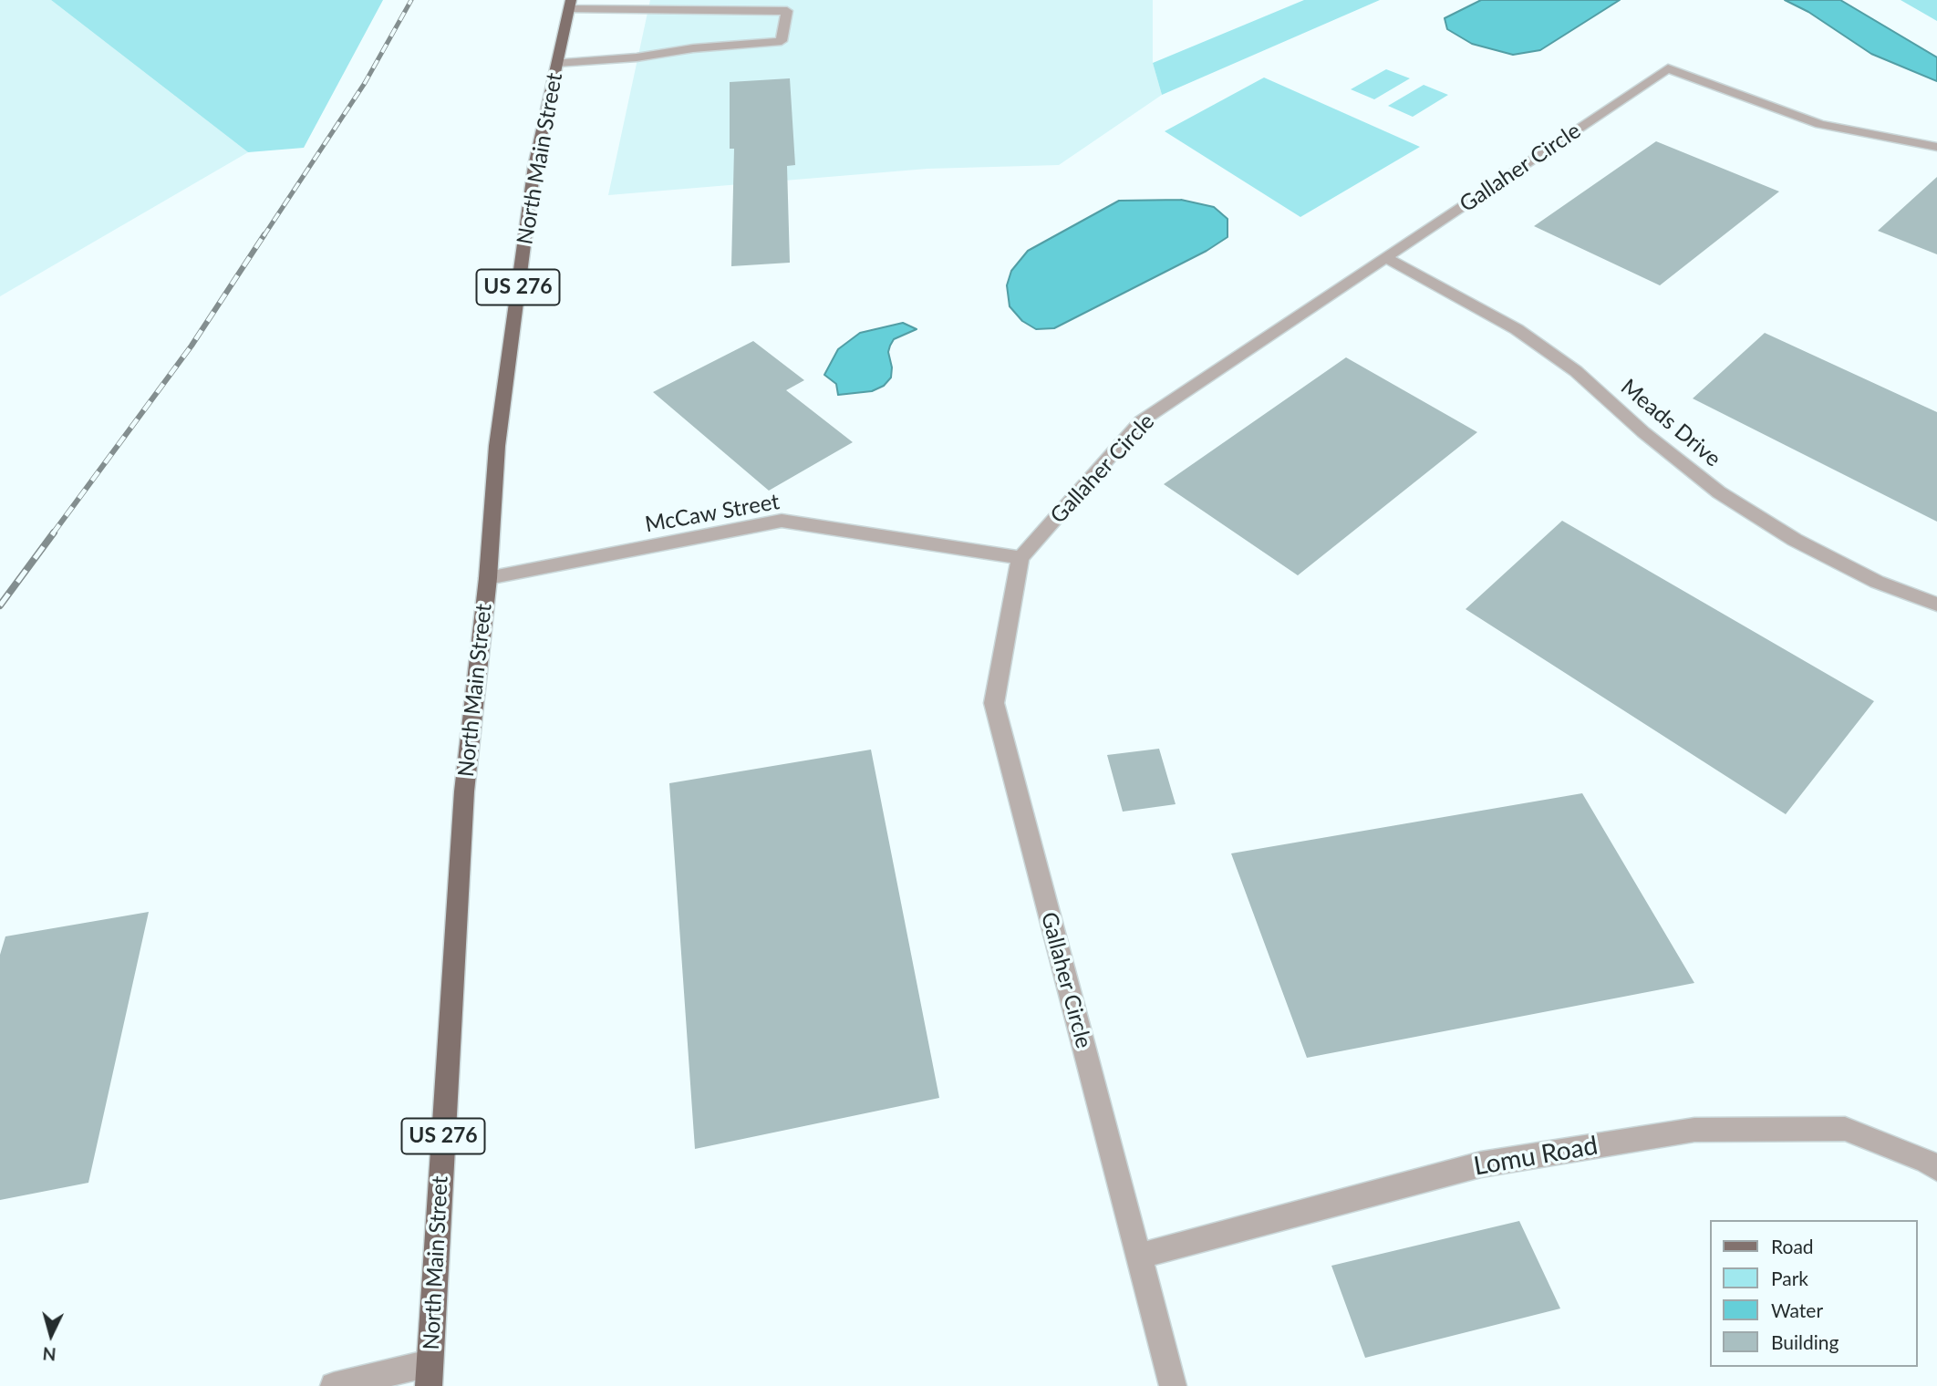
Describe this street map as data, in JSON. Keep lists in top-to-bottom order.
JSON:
{
  "streets": {
    "main road": ["North Main Street", "US 276"],
    "street": [
      "Gallaher Circle",
      "Meads Drive",
      "McCaw Street",
      "Lomu Road"
    ]
  },
  "crossings": [
    ["North Main Street", "McCaw Street"],
    ["Gallaher Circle", "Meads Drive"],
    ["Gallaher Circle", "McCaw Street"],
    ["Gallaher Circle", "Lomu Road"]
  ],
  "legend": [
    "Road",
    "Park",
    "Water",
    "Building"
  ],
  "north": "bottom"
}
